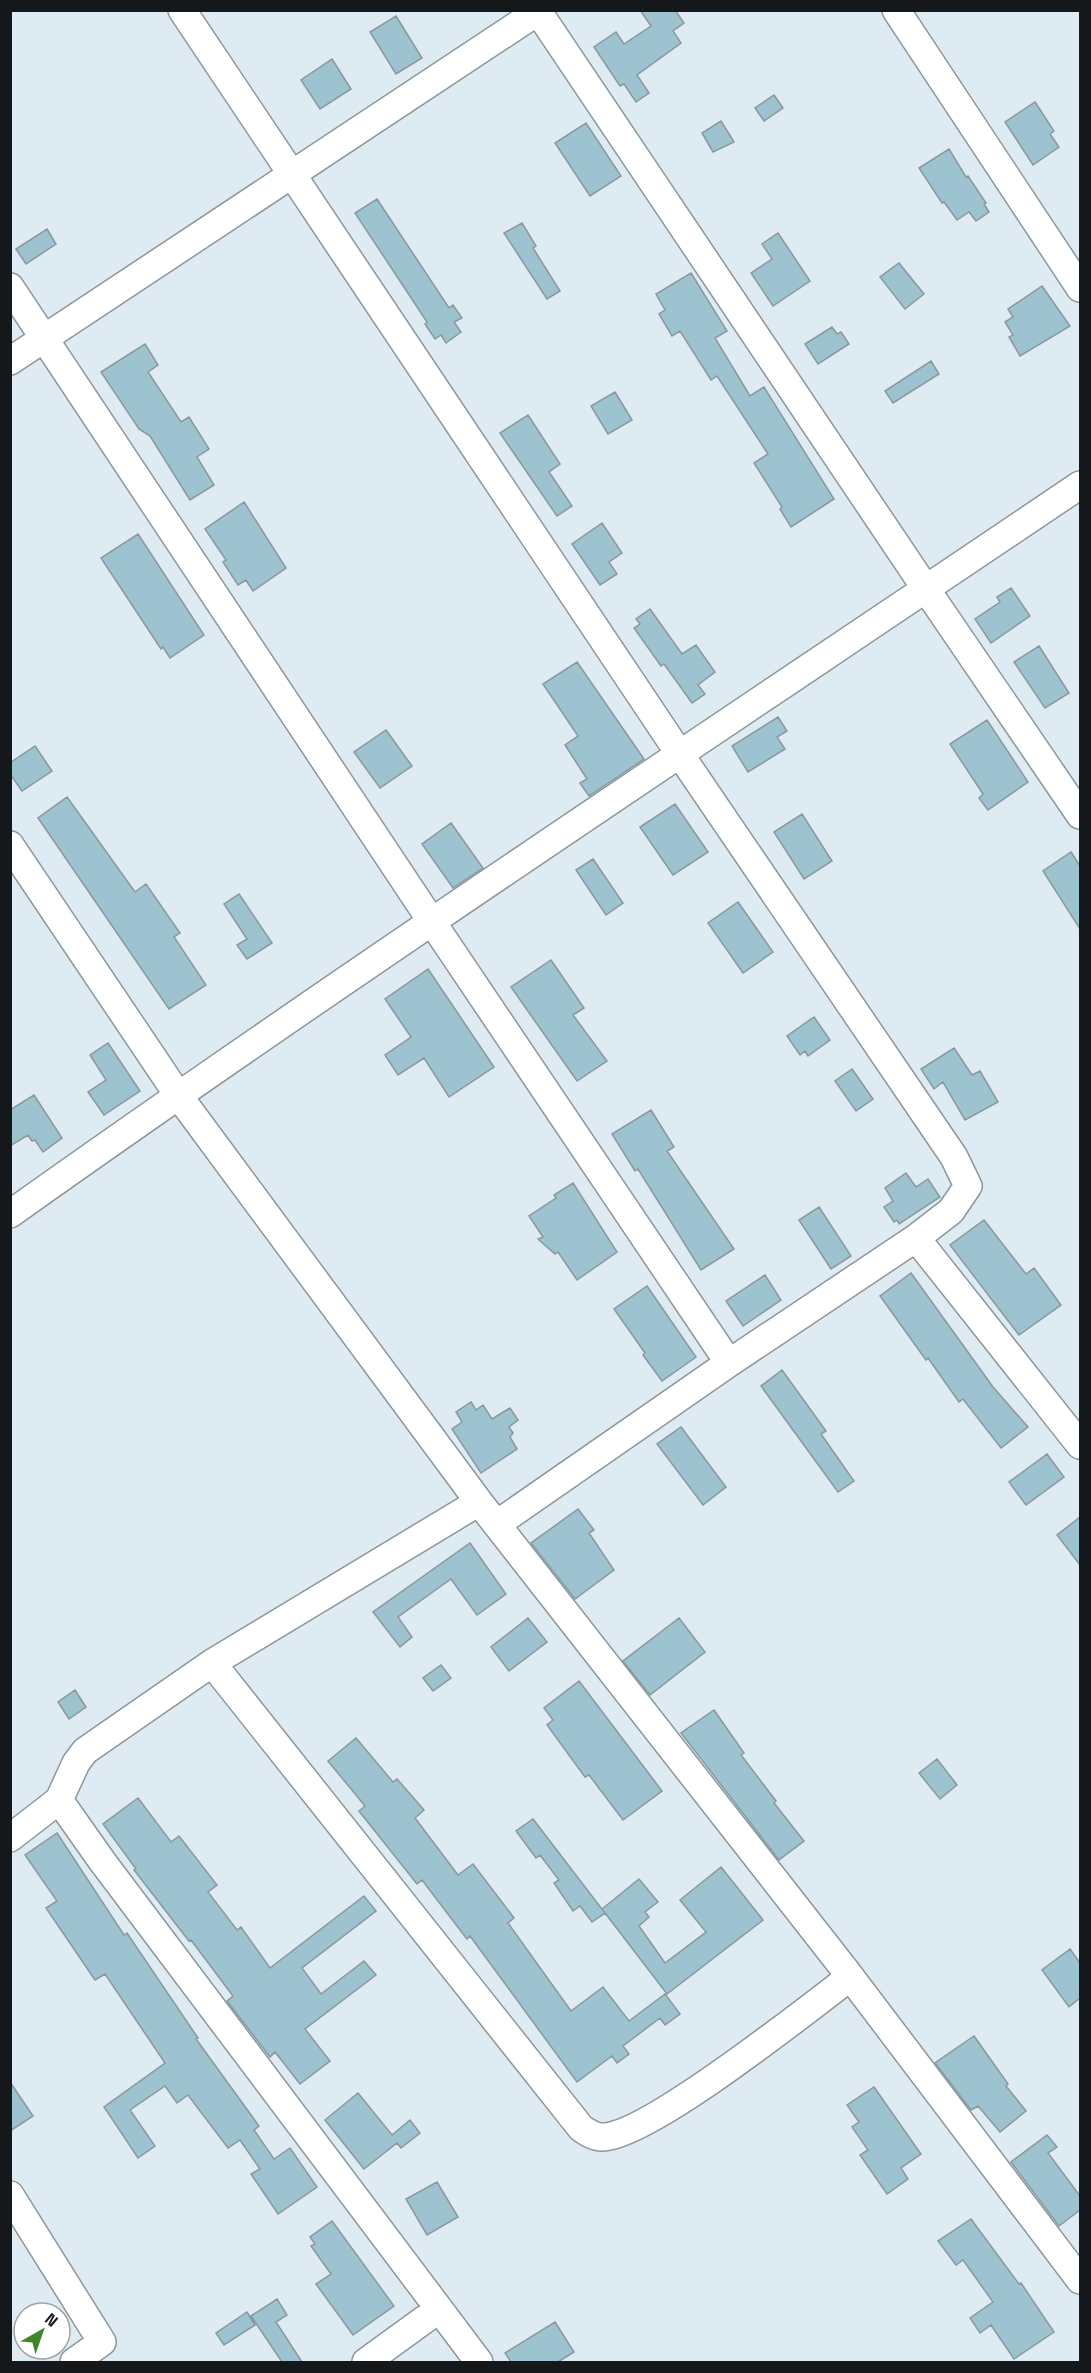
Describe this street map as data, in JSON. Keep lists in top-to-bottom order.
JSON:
{
  "north": "top right"
}
